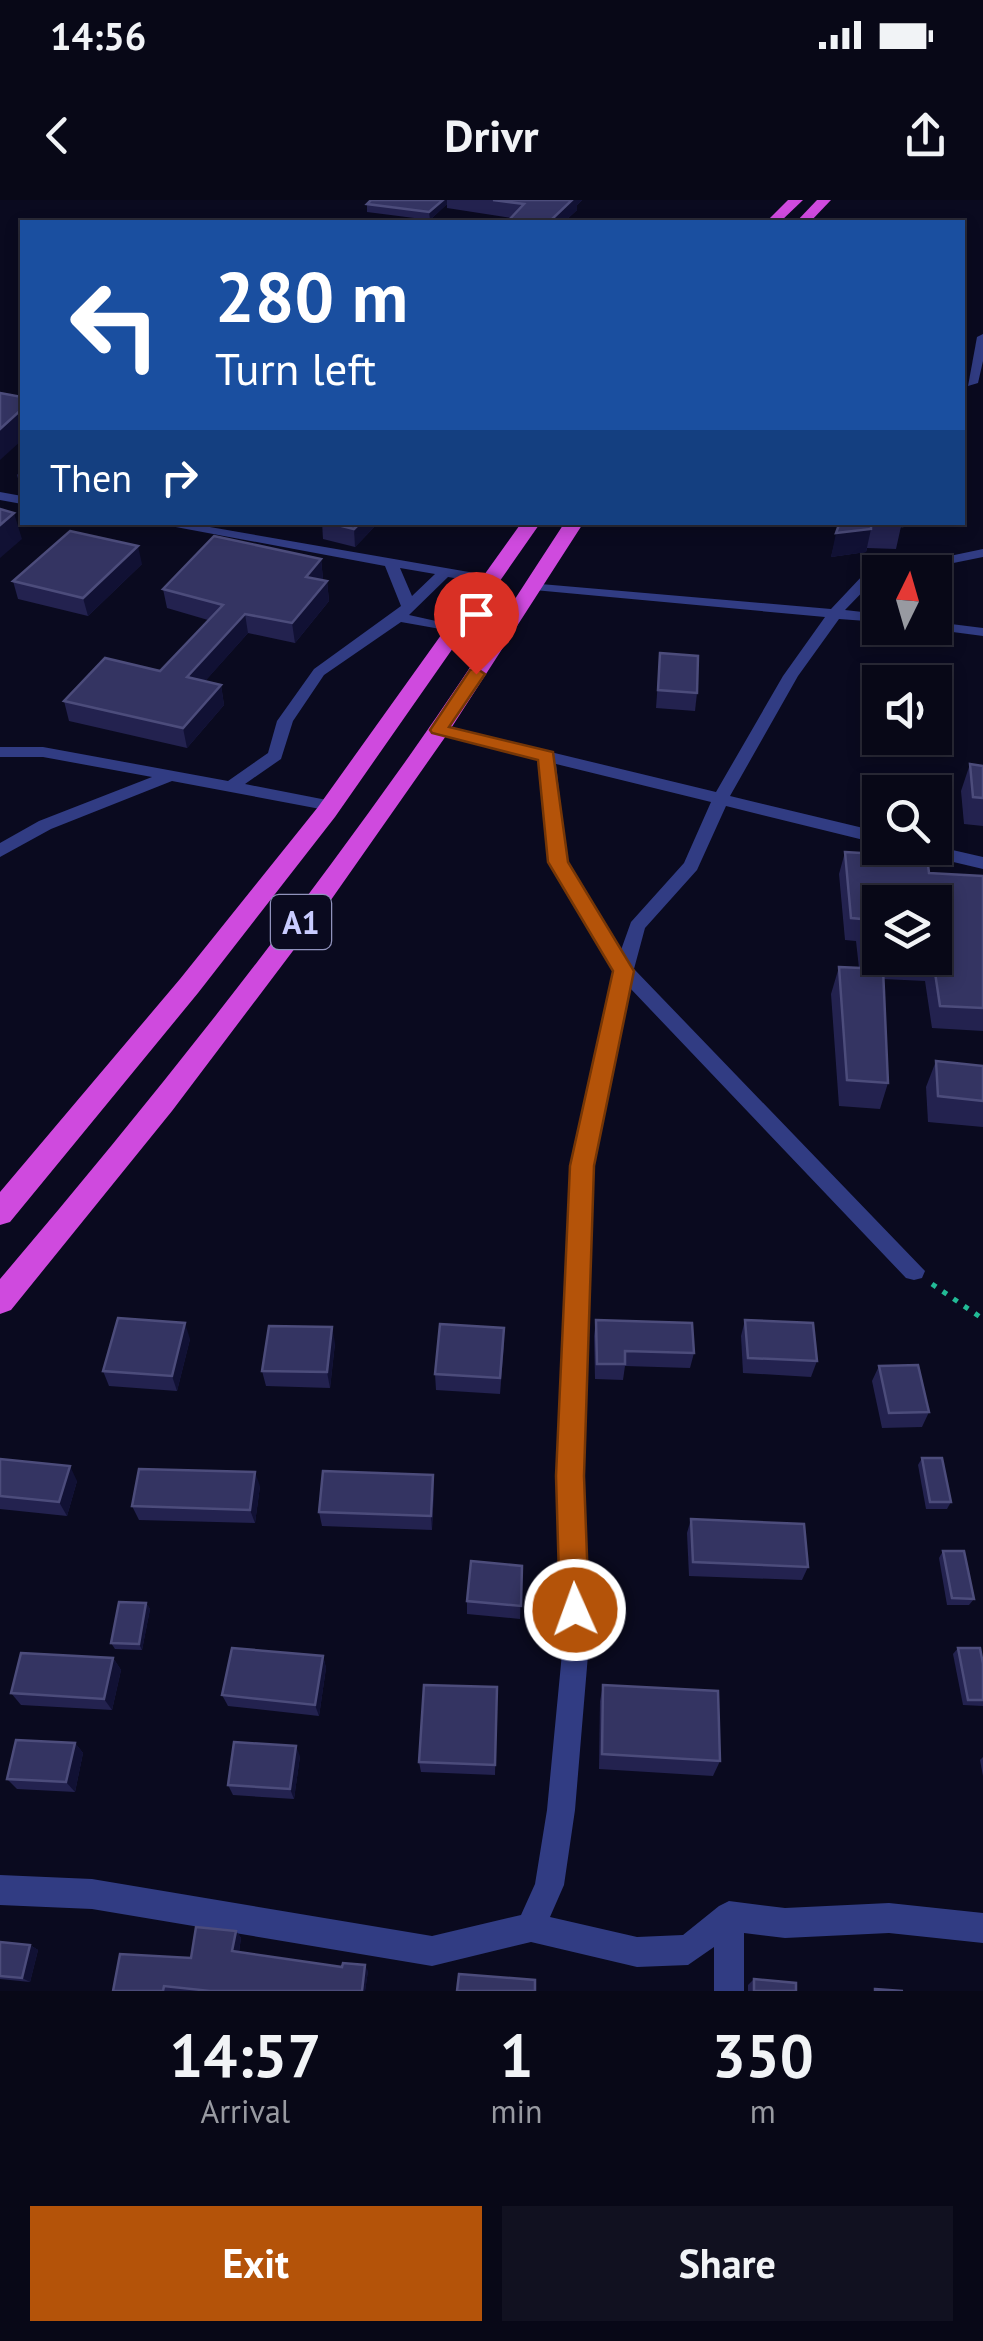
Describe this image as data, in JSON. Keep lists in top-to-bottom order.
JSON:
{
  "streets": {
    "highway": ["A1"]
  },
  "north": "top",
  "page": {
    "status": "14:56",
    "header": "Drivr",
    "turn": ["280 m", "Turn left"],
    "then": "Then",
    "eta": [
      "14:57",
      "Arrival",
      "1",
      "min",
      "350",
      "m"
    ],
    "buttons": ["Exit", "Share"]
  }
}
